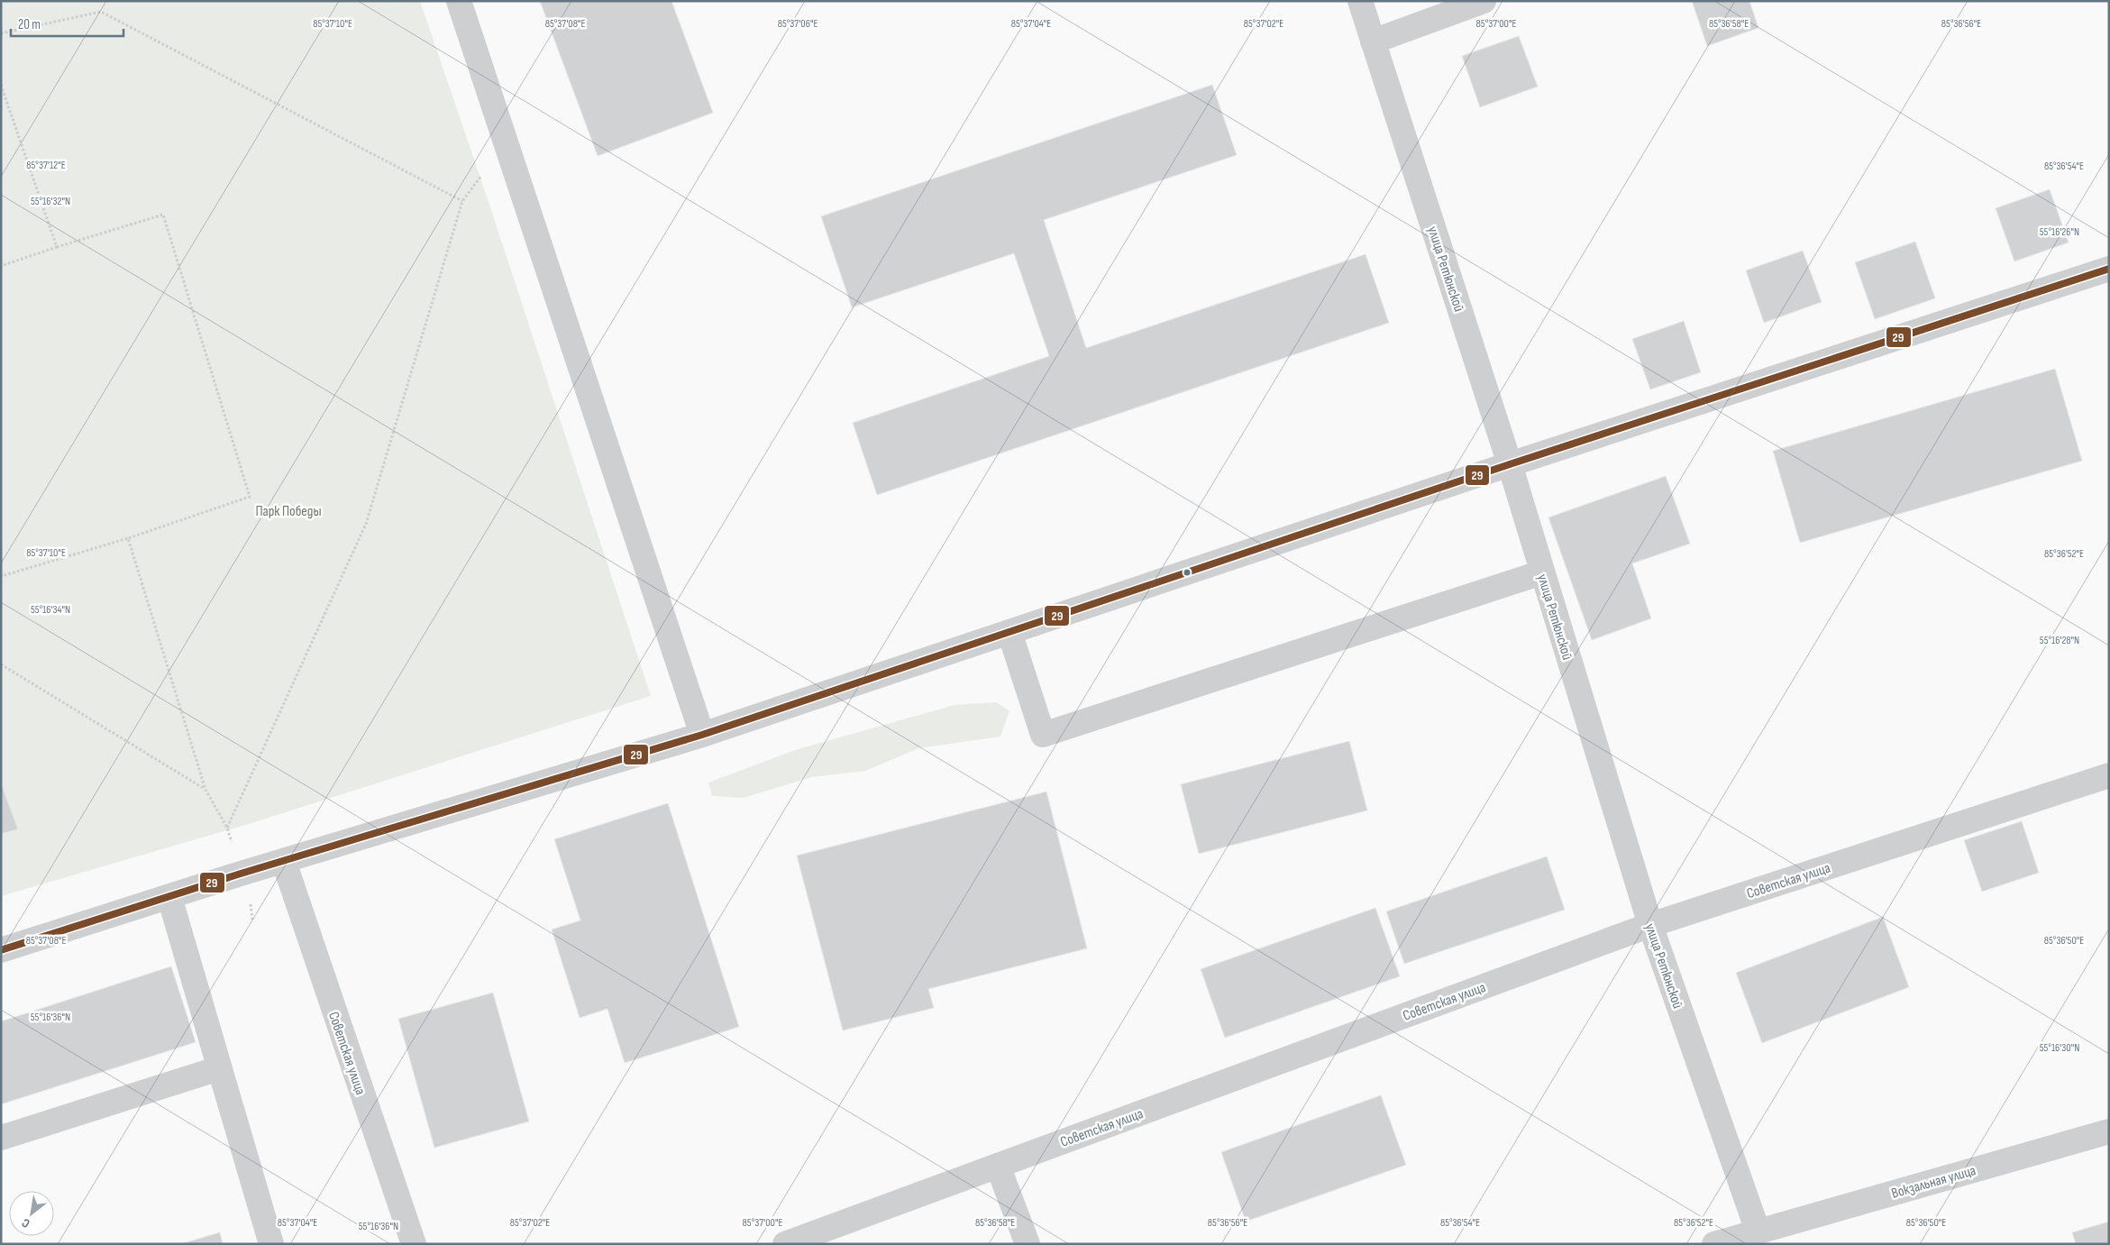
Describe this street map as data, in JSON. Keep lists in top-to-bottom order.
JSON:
{
  "streets": {
    "street": ["улица Ретюнской", "Советская улица", "Вокзальная улица"]
  },
  "crossings": [
    ["улица Ретюнской", "Советская улица"],
    ["улица Ретюнской", "Вокзальная улица"]
  ],
  "parks": ["Парк Победы"],
  "lines": ["transit line 29"],
  "scale_bar": "20 m",
  "north": "bottom left",
  "coordinates": [
    "85°36'58\"E",
    "85°36'56\"E",
    "85°37'10\"E",
    "85°37'08\"E",
    "85°37'06\"E",
    "85°37'04\"E",
    "85°37'02\"E",
    "85°37'00\"E",
    "85°37'12\"E",
    "85°36'54\"E",
    "55°16'32\"N",
    "55°16'26\"N",
    "85°36'52\"E",
    "55°16'34\"N",
    "55°16'28\"N",
    "85°36'50\"E",
    "55°16'36\"N",
    "55°16'30\"N"
  ]
}
